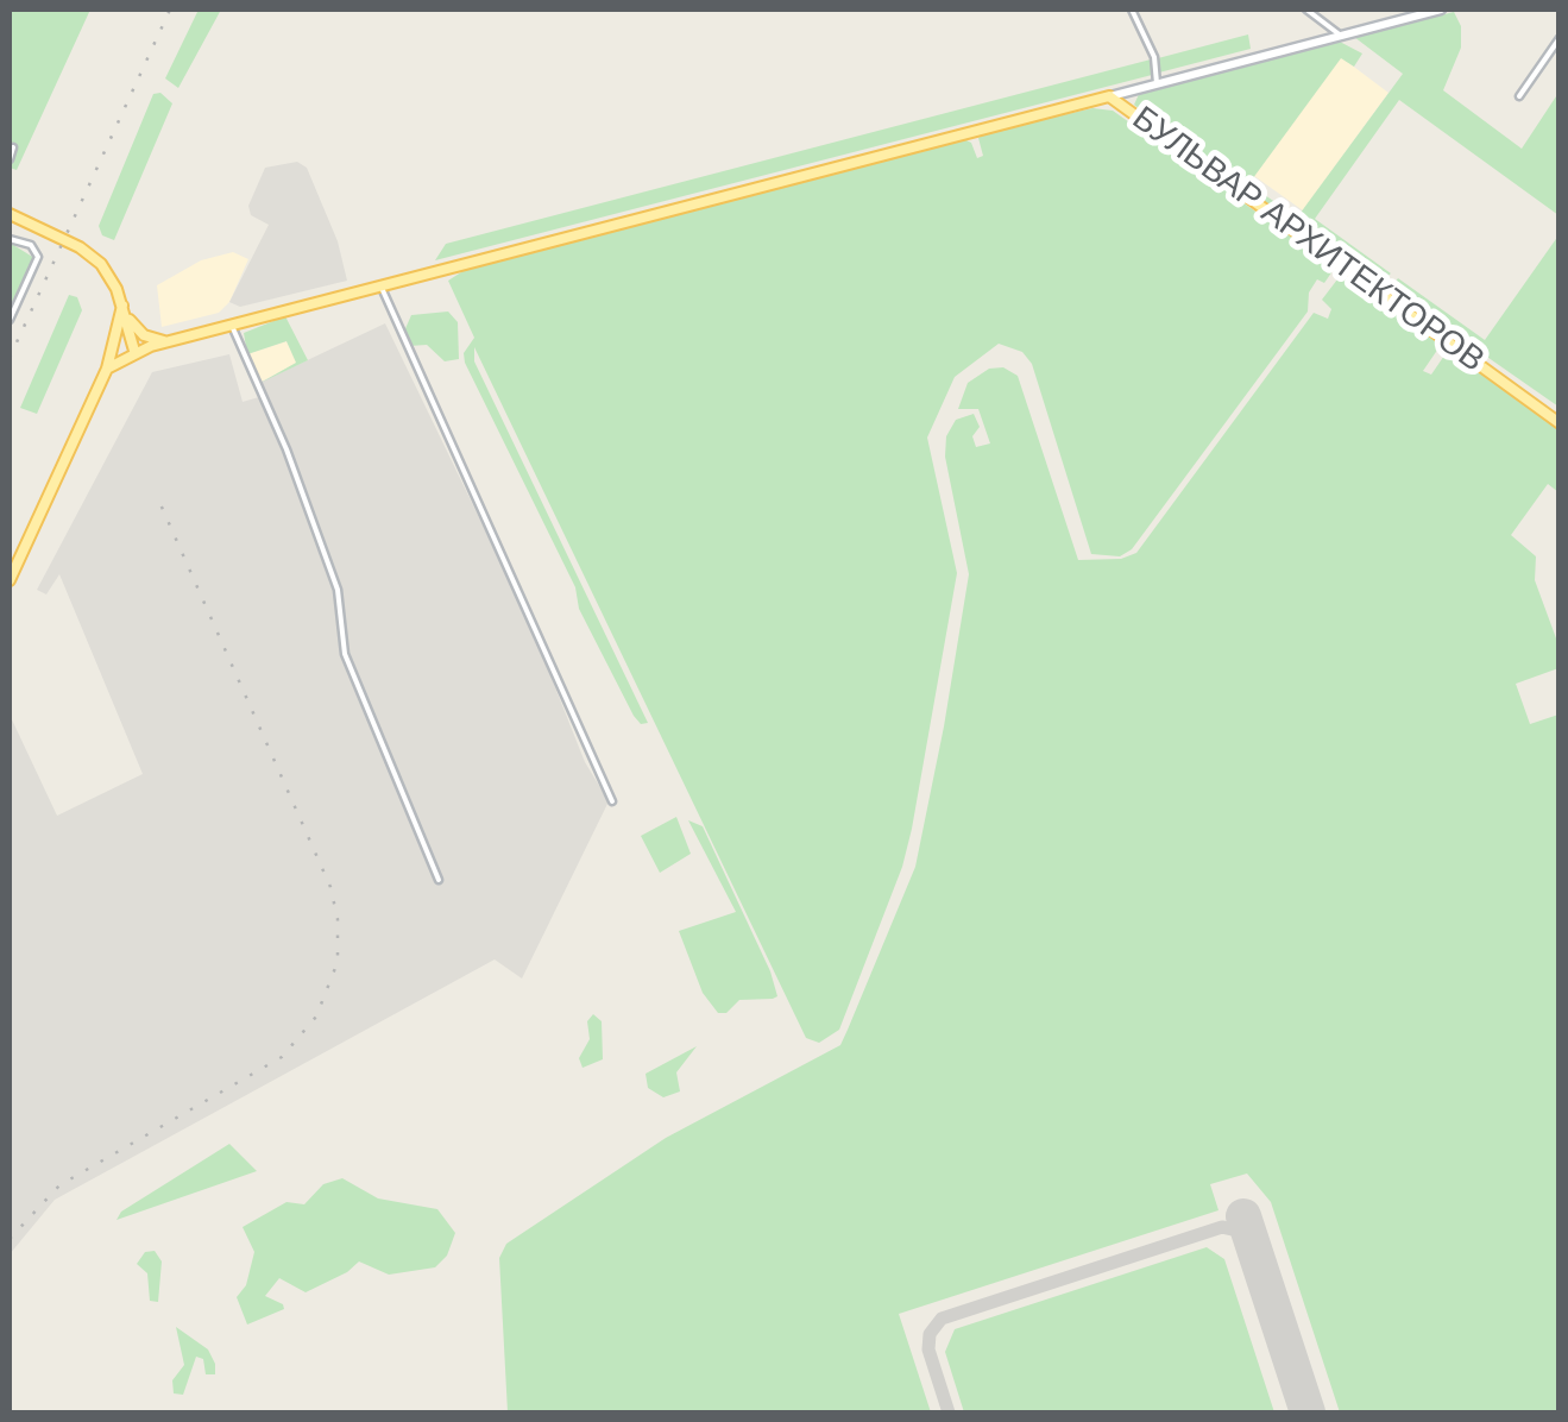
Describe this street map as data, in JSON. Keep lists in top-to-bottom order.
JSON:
{
  "streets": {
    "main road": ["БУЛЬВАР АРХИТЕКТОРОВ"]
  }
}
